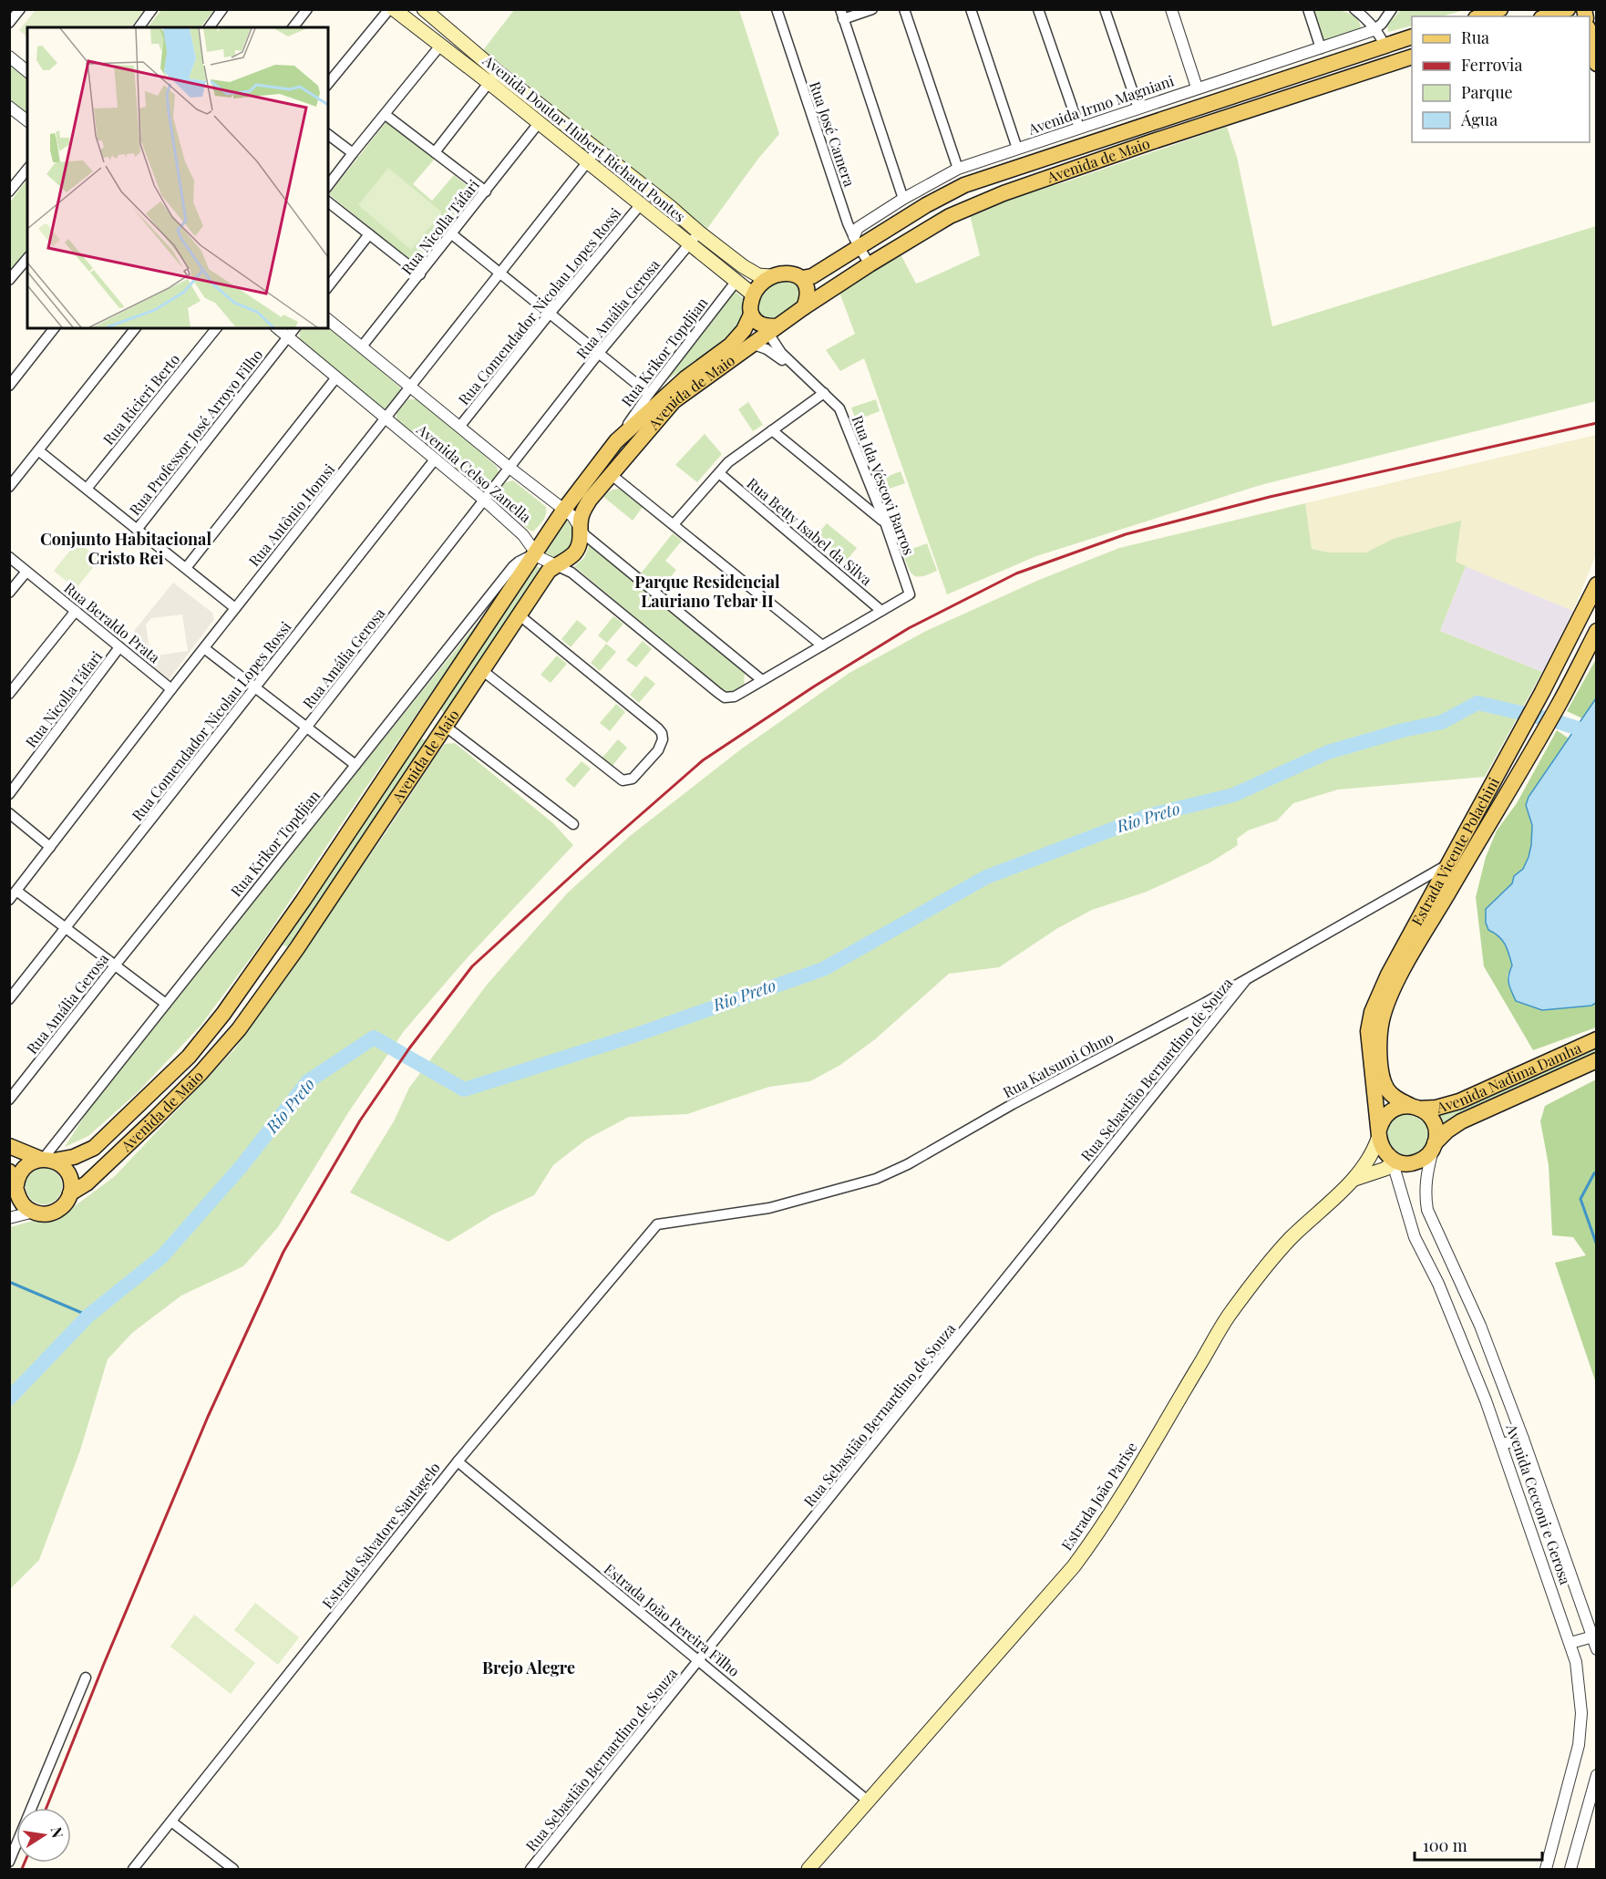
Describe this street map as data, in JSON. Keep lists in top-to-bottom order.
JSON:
{
  "streets": {
    "main road": [
      "Avenida Doutor Hubert Richard Pontes",
      "Avenida de Maio",
      "Estrada Vicente Polachini",
      "Avenida Nadima Damha",
      "Estrada João Parise"
    ],
    "street": [
      "Avenida Irmo Magniani",
      "Rua José Camera",
      "Rua Nicolla Táfari",
      "Rua Comendador Nicolau Lopes Rossi",
      "Rua Amália Gerosa",
      "Rua Krikor Topdjian",
      "Rua Ricieri Berto",
      "Rua Professor José Arroyo Filho",
      "Avenida Celso Zanella",
      "Rua Ida Véscovi Barros",
      "Rua Antônio Homsi",
      "Rua Betty Isabel da Silva",
      "Rua Beraldo Prata",
      "Rua Katsumi Ohno",
      "Rua Sebastião Bernardino de Souza",
      "Avenida Cecconi e Gerosa",
      "Estrada Salvatore Santagelo",
      "Estrada João Pereira Filho"
    ]
  },
  "crossings": [
    ["Avenida Irmo Magniani", "Rua José Camera"],
    ["Avenida Irmo Magniani", "Avenida de Maio"],
    ["Rua José Camera", "Avenida de Maio"],
    ["Avenida Doutor Hubert Richard Pontes", "Avenida de Maio"],
    ["Avenida Doutor Hubert Richard Pontes", "Rua Nicolla Táfari"],
    ["Avenida Doutor Hubert Richard Pontes", "Rua Comendador Nicolau Lopes Rossi"],
    ["Avenida Doutor Hubert Richard Pontes", "Rua Amália Gerosa"],
    ["Avenida Doutor Hubert Richard Pontes", "Rua Krikor Topdjian"],
    ["Avenida Doutor Hubert Richard Pontes", "Rua Ida Véscovi Barros"],
    ["Avenida Doutor Hubert Richard Pontes", "Rua Antônio Homsi"],
    ["Avenida de Maio", "Rua Krikor Topdjian"],
    ["Avenida de Maio", "Avenida Celso Zanella"],
    ["Avenida de Maio", "Rua Ida Véscovi Barros"],
    ["Rua Nicolla Táfari", "Avenida Celso Zanella"],
    ["Rua Nicolla Táfari", "Rua Beraldo Prata"],
    ["Rua Comendador Nicolau Lopes Rossi", "Avenida Celso Zanella"],
    ["Rua Amália Gerosa", "Avenida Celso Zanella"],
    ["Rua Krikor Topdjian", "Avenida Celso Zanella"],
    ["Rua Professor José Arroyo Filho", "Avenida Celso Zanella"],
    ["Avenida Celso Zanella", "Rua Antônio Homsi"],
    ["Rua Ida Véscovi Barros", "Rua Betty Isabel da Silva"],
    ["Rua Antônio Homsi", "Rua Beraldo Prata"],
    ["Estrada Vicente Polachini", "Rua Katsumi Ohno"],
    ["Estrada Vicente Polachini", "Avenida Nadima Damha"],
    ["Estrada Vicente Polachini", "Estrada João Parise"],
    ["Estrada Vicente Polachini", "Avenida Cecconi e Gerosa"],
    ["Rua Katsumi Ohno", "Rua Sebastião Bernardino de Souza"],
    ["Rua Katsumi Ohno", "Estrada Salvatore Santagelo"],
    ["Rua Sebastião Bernardino de Souza", "Estrada João Pereira Filho"],
    ["Avenida Nadima Damha", "Estrada João Parise"],
    ["Avenida Nadima Damha", "Avenida Cecconi e Gerosa"],
    ["Estrada João Parise", "Avenida Cecconi e Gerosa"],
    ["Estrada João Parise", "Estrada João Pereira Filho"],
    ["Estrada Salvatore Santagelo", "Estrada João Pereira Filho"]
  ],
  "districts": ["Conjunto Habitacional Cristo Rei", "Parque Residencial Lauriano Tebar II", "Brejo Alegre"],
  "water": ["Rio Preto"],
  "legend": [
    "Rua",
    "Ferrovia",
    "Parque",
    "Água"
  ],
  "scale_bar": "100 m",
  "north": "right"
}
